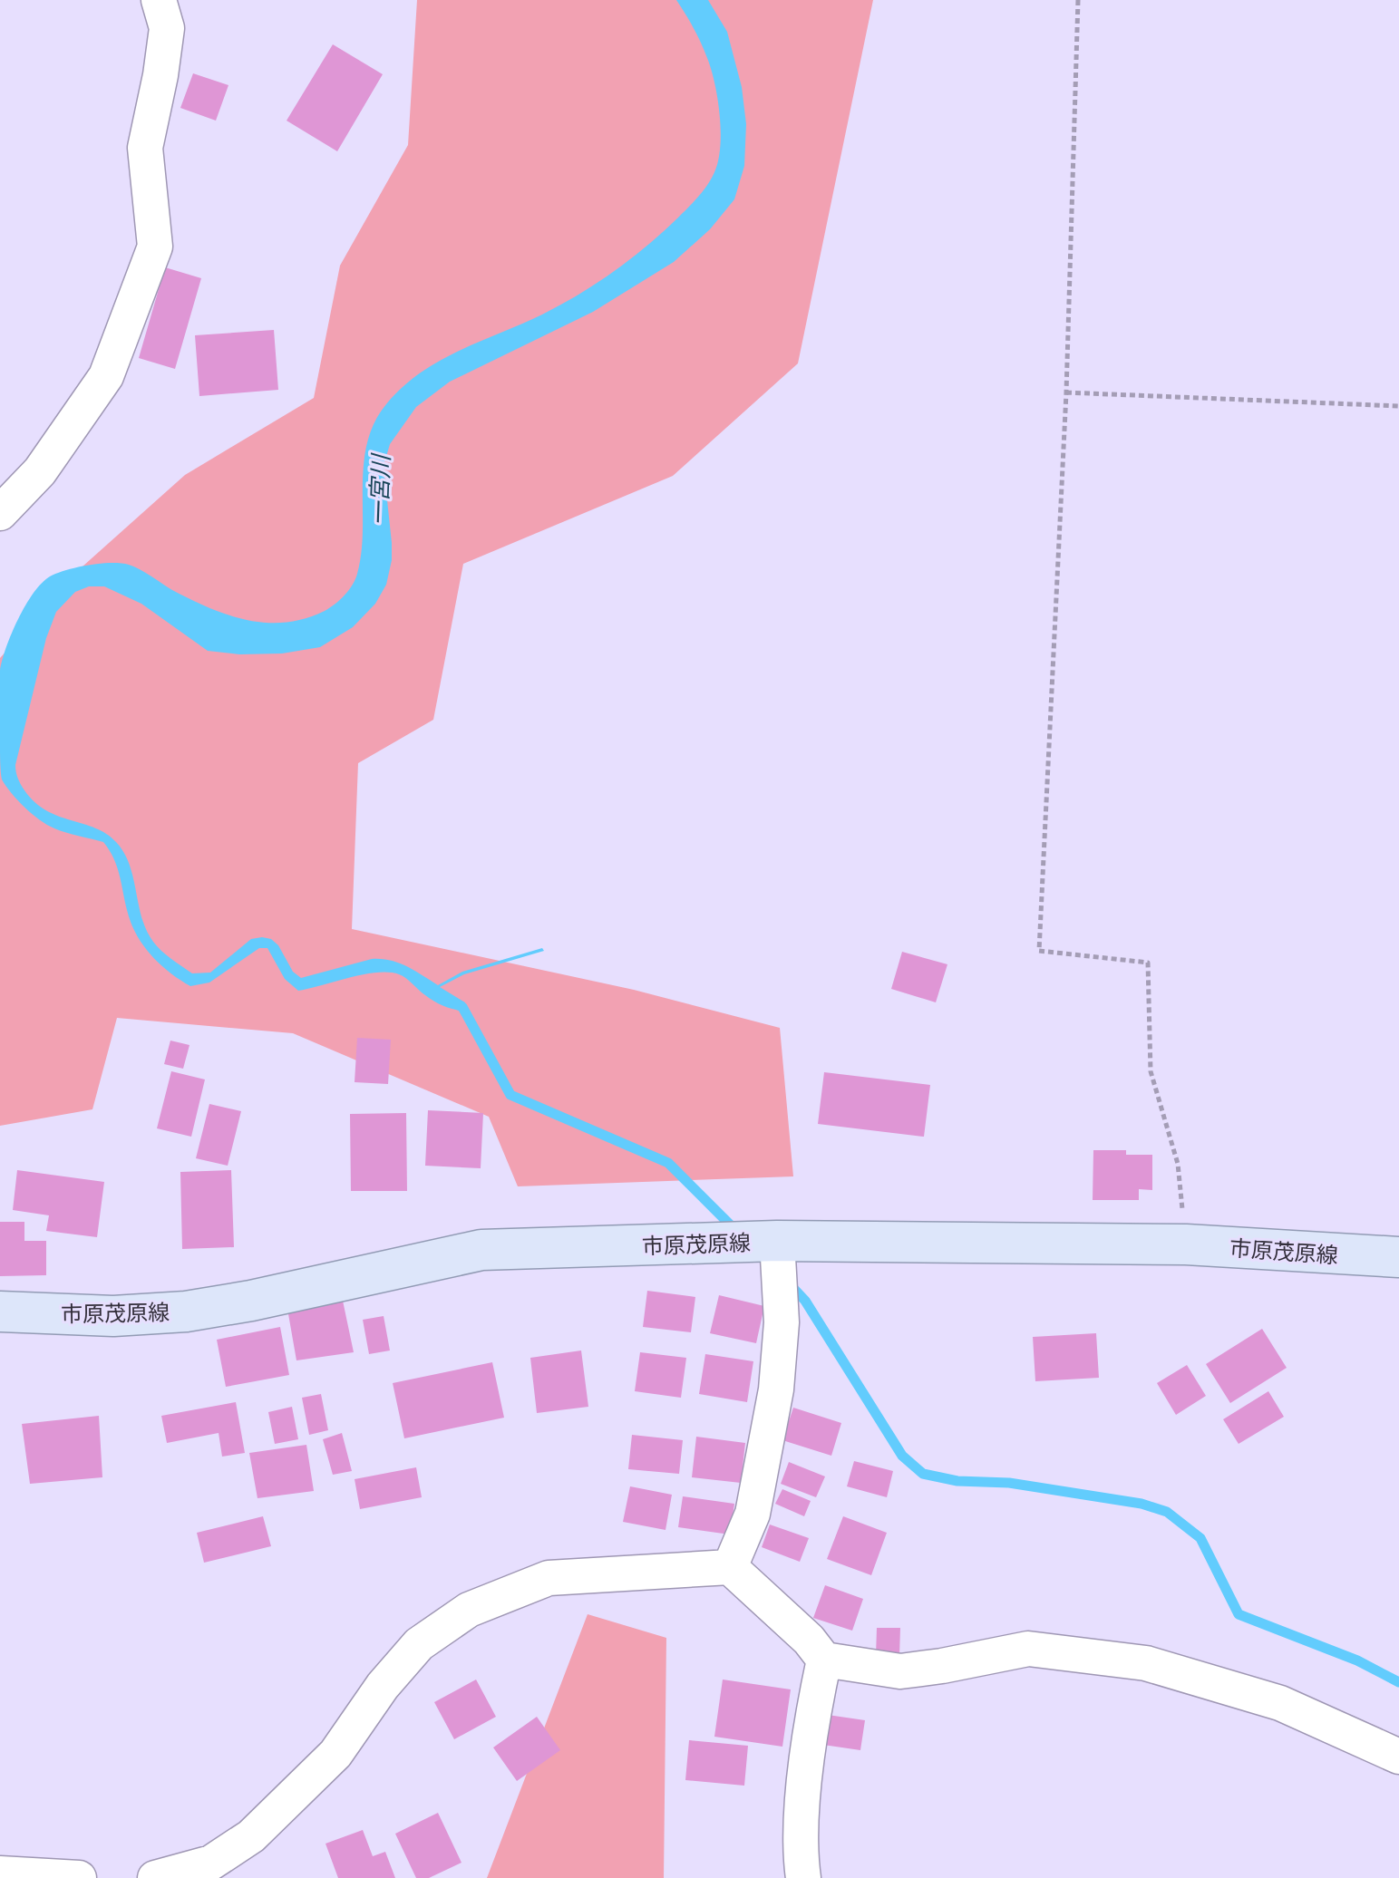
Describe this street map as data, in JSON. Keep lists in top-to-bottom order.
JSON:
{
  "streets": {
    "main road": ["市原茂原線"]
  },
  "water": ["一宮川"]
}
